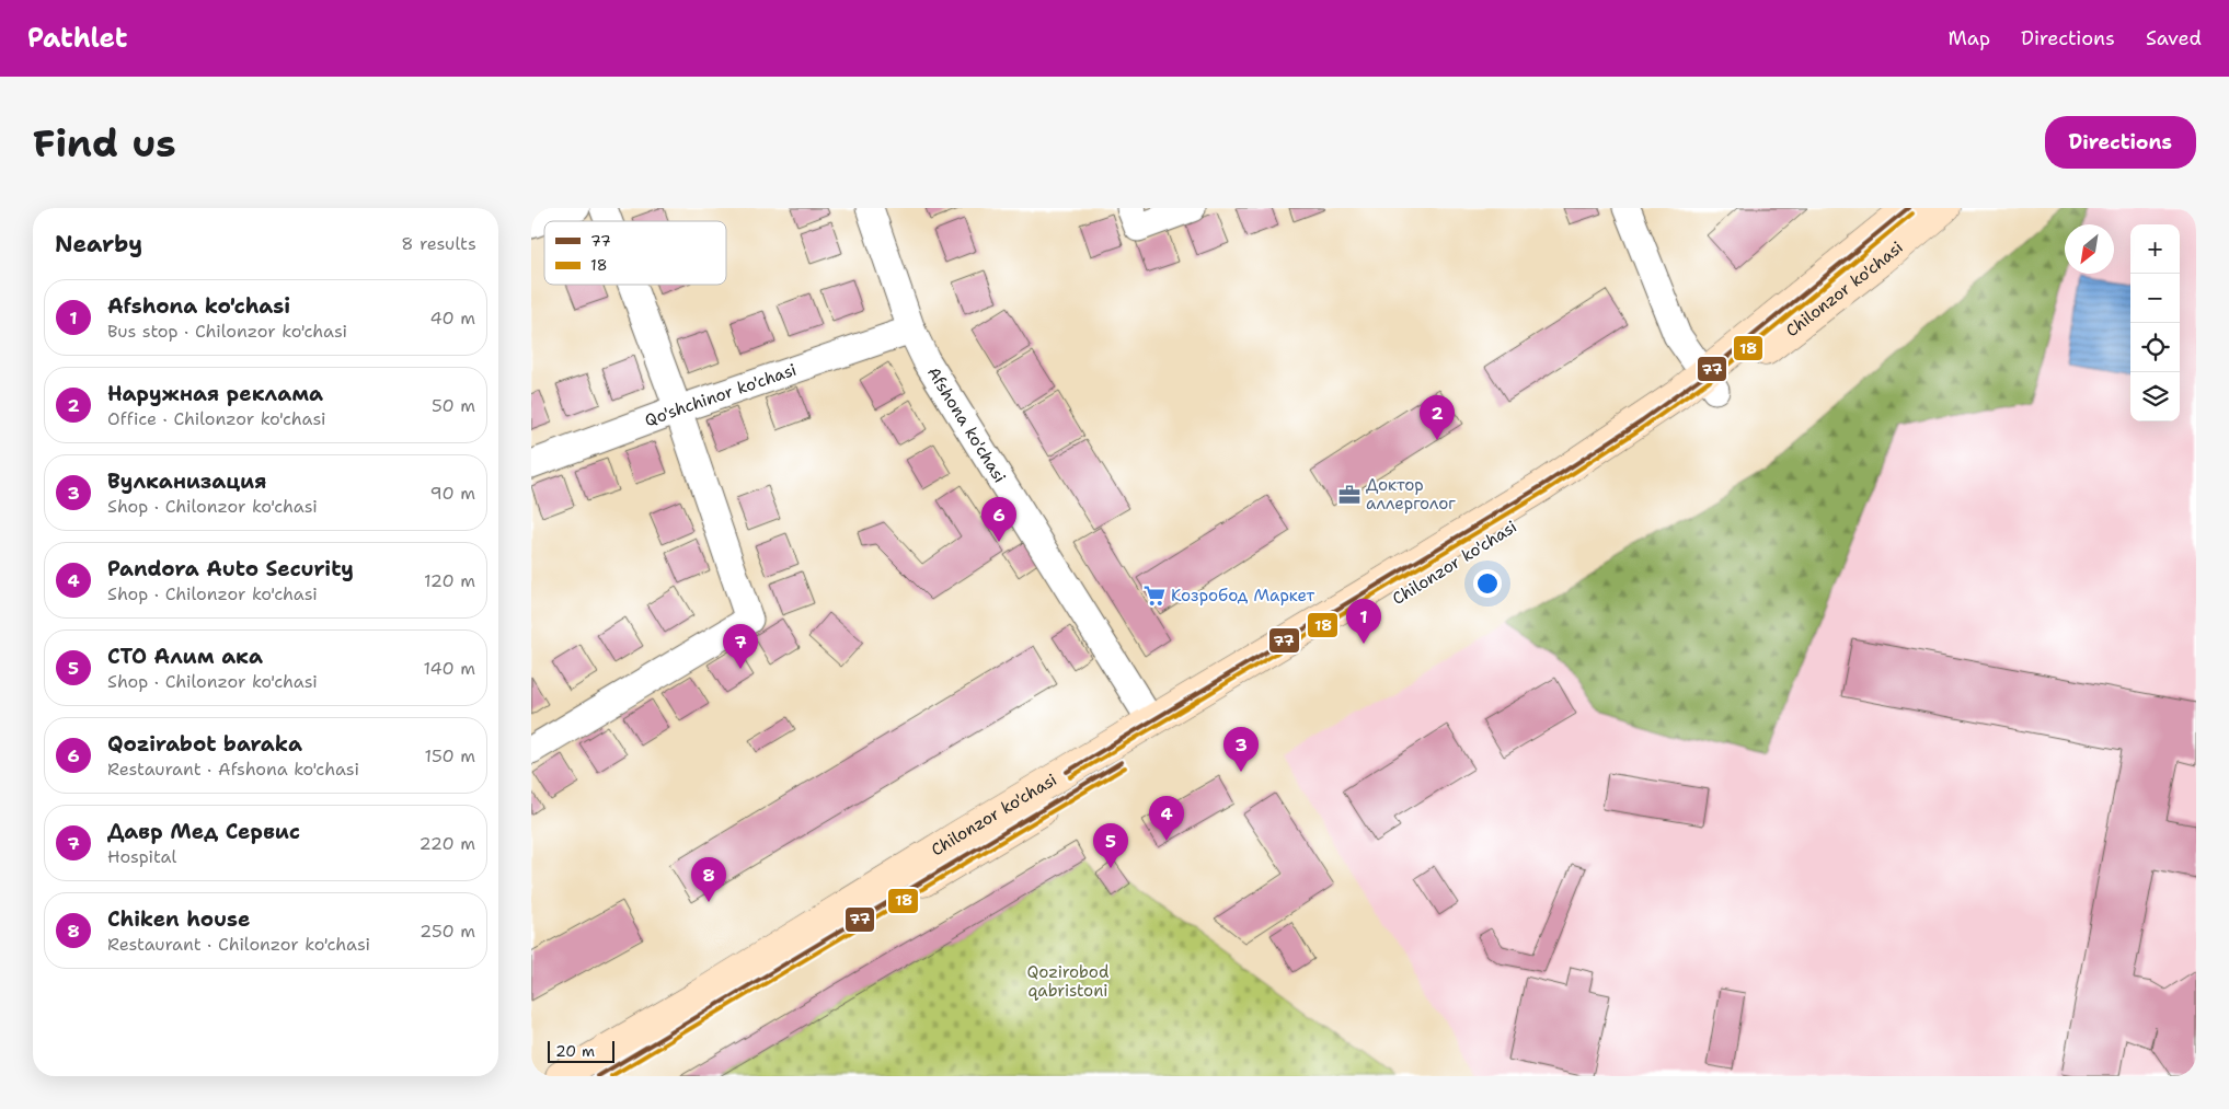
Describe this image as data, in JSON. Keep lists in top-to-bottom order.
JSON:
{
  "streets": {
    "main road": ["Chilonzor ko'chasi"],
    "street": ["Qo'shchinor ko'chasi", "Afshona ko'chasi"]
  },
  "crossings": [
    ["Chilonzor ko'chasi", "Afshona ko'chasi"],
    ["Qo'shchinor ko'chasi", "Afshona ko'chasi"]
  ],
  "parks": ["Qozirobod qabristoni"],
  "places": {
    "office": ["Доктор аллерголог"],
    "supermarket": ["Козробод Маркет"]
  },
  "lines": ["transit line 77", "transit line 18"],
  "legend": ["77", "18"],
  "scale_bar": "20 m",
  "north": "bottom left",
  "page": {
    "header": "Pathlet",
    "nav": ["Map", "Directions", "Saved"],
    "buttons": "Directions",
    "title": "Find us",
    "heading": ["Nearby", "8 results"],
    "map_buttons": ["+", "−"],
    "list": [
      {
        "mark": "1",
        "name": "Afshona ko'chasi",
        "note": "Bus stop · Chilonzor ko'chasi",
        "value": "40 m"
      },
      {
        "mark": "2",
        "name": "Наружная реклама",
        "note": "Office · Chilonzor ko'chasi",
        "value": "50 m"
      },
      {
        "mark": "3",
        "name": "Вулканизация",
        "note": "Shop · Chilonzor ko'chasi",
        "value": "90 m"
      },
      {
        "mark": "4",
        "name": "Pandora Auto Security",
        "note": "Shop · Chilonzor ko'chasi",
        "value": "120 m"
      },
      {
        "mark": "5",
        "name": "СТО Алим ака",
        "note": "Shop · Chilonzor ko'chasi",
        "value": "140 m"
      },
      {
        "mark": "6",
        "name": "Qozirabot baraka",
        "note": "Restaurant · Afshona ko'chasi",
        "value": "150 m"
      },
      {
        "mark": "7",
        "name": "Давр Мед Сервис",
        "note": "Hospital",
        "value": "220 m"
      },
      {
        "mark": "8",
        "name": "Chiken house",
        "note": "Restaurant · Chilonzor ko'chasi",
        "value": "250 m"
      }
    ],
    "pins": [
      "2",
      "6",
      "1",
      "7",
      "3",
      "4",
      "5",
      "8"
    ],
    "scale": "20 m"
  }
}
